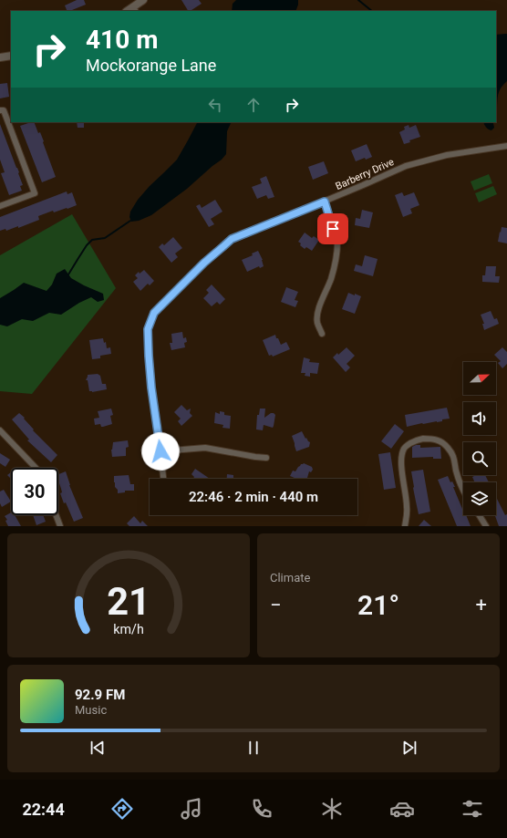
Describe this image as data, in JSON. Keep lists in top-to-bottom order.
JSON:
{
  "streets": {
    "street": ["Barberry Drive"]
  },
  "north": "right",
  "page": {
    "turn": ["410 m", "Mockorange Lane"],
    "limit": "30",
    "trip": "22:46 · 2 min · 440 m",
    "tile": "Climate",
    "heat": ["−", "21°", "+"],
    "song": ["92.9 FM", "Music"],
    "tabs": "22:44",
    "gauge": ["21", "km/h"]
  }
}
